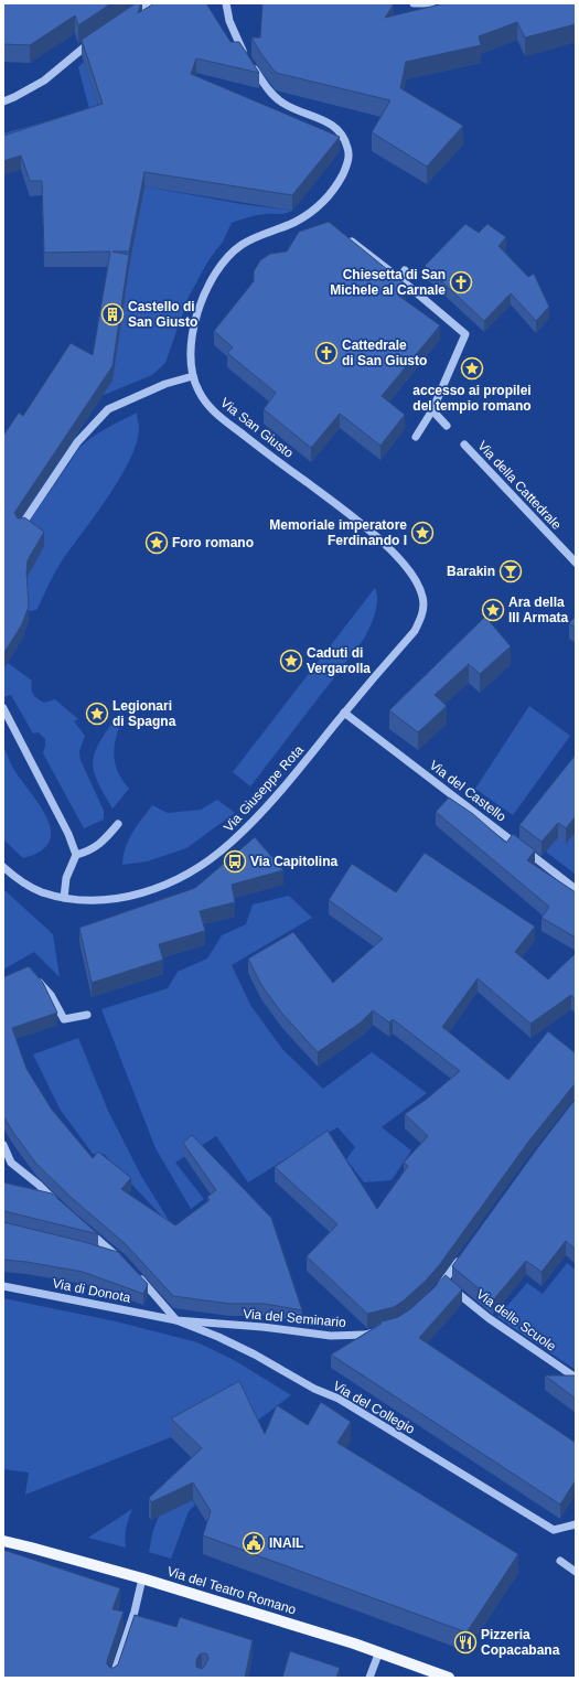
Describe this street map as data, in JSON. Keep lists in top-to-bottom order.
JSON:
{
  "streets": {
    "main road": ["Via del Teatro Romano"],
    "street": [
      "Via San Giusto",
      "Via della Cattedrale",
      "Via Giuseppe Rota",
      "Via del Castello",
      "Via di Donota",
      "Via del Seminario",
      "Via delle Scuole",
      "Via del Collegio"
    ]
  },
  "crossings": [
    ["Via San Giusto", "Via Giuseppe Rota"],
    ["Via San Giusto", "Via del Castello"],
    ["Via Giuseppe Rota", "Via del Castello"],
    ["Via di Donota", "Via del Seminario"],
    ["Via di Donota", "Via del Collegio"],
    ["Via del Seminario", "Via del Collegio"]
  ],
  "places": {
    "church": ["Chiesetta di San Michele al Carnale", "Cattedrale di San Giusto"],
    "building": ["Castello di San Giusto"],
    "place": [
      "accesso ai propilei del tempio romano",
      "Memoriale imperatore Ferdinando I",
      "Foro romano",
      "Ara della III Armata",
      "Caduti di Vergarolla",
      "Legionari di Spagna"
    ],
    "bar": ["Barakin"],
    "bus stop": ["Via Capitolina"],
    "public building": ["INAIL"],
    "restaurant": ["Pizzeria Copacabana"]
  }
}
